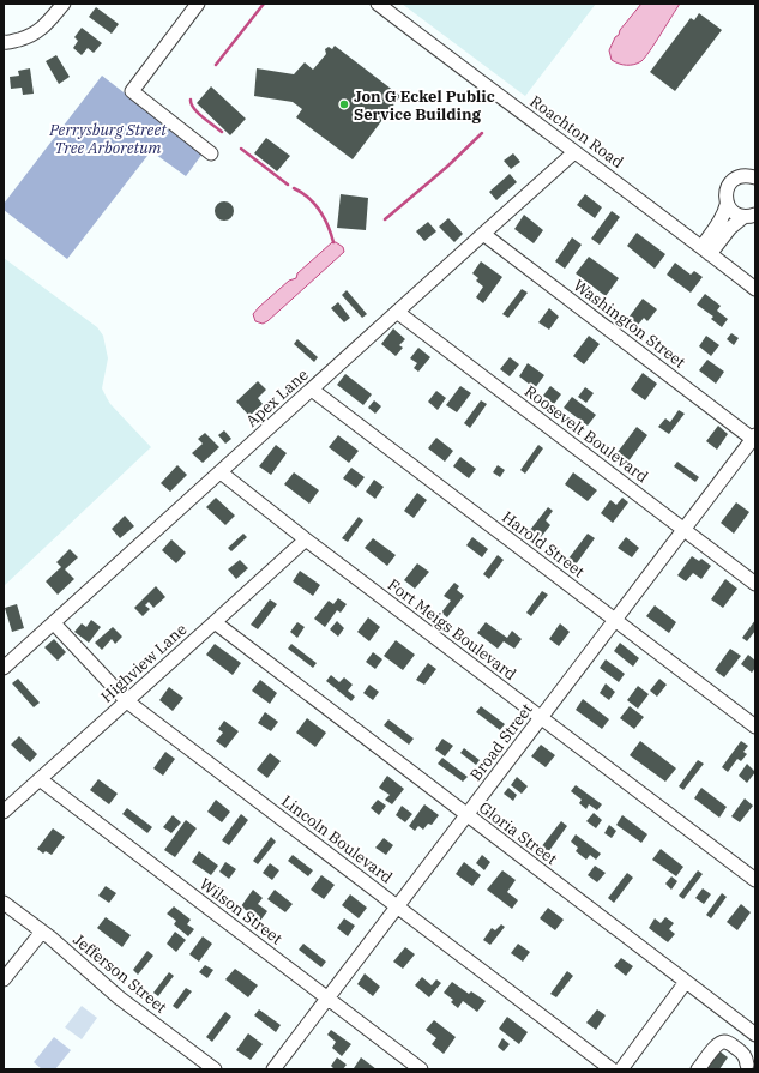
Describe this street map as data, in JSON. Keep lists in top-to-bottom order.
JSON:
{
  "streets": {
    "street": [
      "Roachton Road",
      "Washington Street",
      "Apex Lane",
      "Roosevelt Boulevard",
      "Harold Street",
      "Fort Meigs Boulevard",
      "Highview Lane",
      "Broad Street",
      "Gloria Street",
      "Lincoln Boulevard",
      "Wilson Street",
      "Jefferson Street"
    ]
  },
  "crossings": [
    ["Roachton Road", "Apex Lane"],
    ["Washington Street", "Apex Lane"],
    ["Washington Street", "Broad Street"],
    ["Apex Lane", "Roosevelt Boulevard"],
    ["Apex Lane", "Harold Street"],
    ["Apex Lane", "Fort Meigs Boulevard"],
    ["Apex Lane", "Lincoln Boulevard"],
    ["Roosevelt Boulevard", "Broad Street"],
    ["Harold Street", "Broad Street"],
    ["Fort Meigs Boulevard", "Highview Lane"],
    ["Fort Meigs Boulevard", "Broad Street"],
    ["Highview Lane", "Gloria Street"],
    ["Highview Lane", "Lincoln Boulevard"],
    ["Highview Lane", "Wilson Street"],
    ["Broad Street", "Gloria Street"],
    ["Broad Street", "Lincoln Boulevard"],
    ["Broad Street", "Wilson Street"]
  ],
  "parks": ["Perrysburg Street Tree Arboretum"],
  "places": ["Jon G Eckel Public Service Building"]
}
